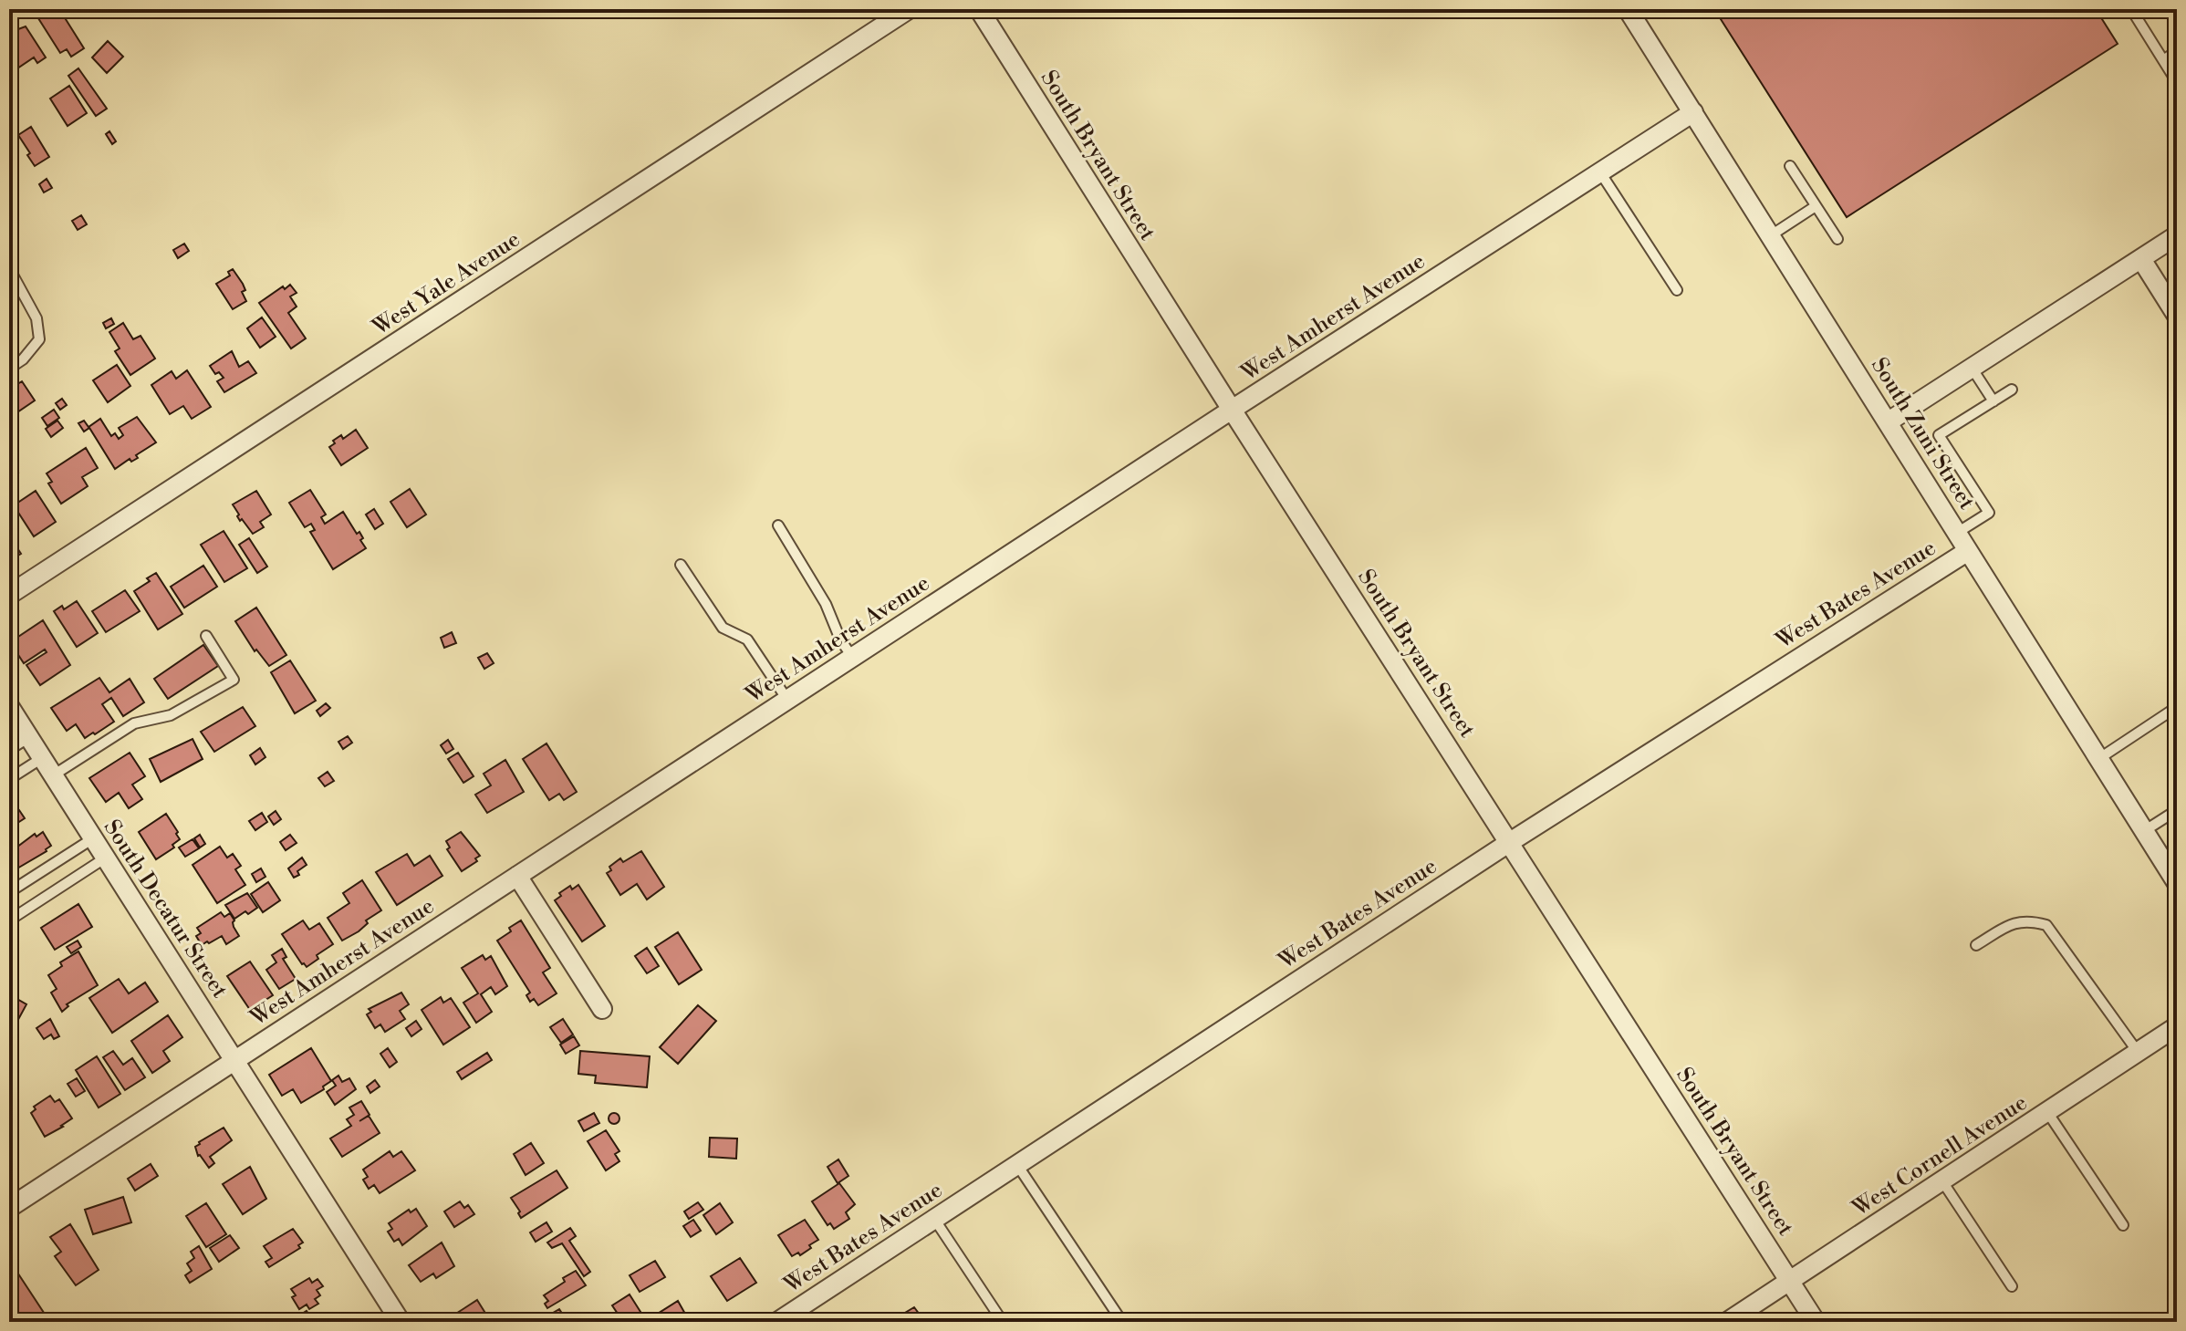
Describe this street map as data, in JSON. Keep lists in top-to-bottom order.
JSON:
{
  "streets": {
    "street": [
      "South Bryant Street",
      "West Yale Avenue",
      "West Amherst Avenue",
      "South Zuni Street",
      "West Bates Avenue",
      "South Decatur Street",
      "West Cornell Avenue"
    ]
  },
  "crossings": [
    ["South Bryant Street", "West Amherst Avenue"],
    ["South Bryant Street", "West Bates Avenue"],
    ["South Bryant Street", "West Cornell Avenue"],
    ["West Amherst Avenue", "South Zuni Street"],
    ["West Amherst Avenue", "South Decatur Street"],
    ["South Zuni Street", "West Bates Avenue"]
  ]
}
